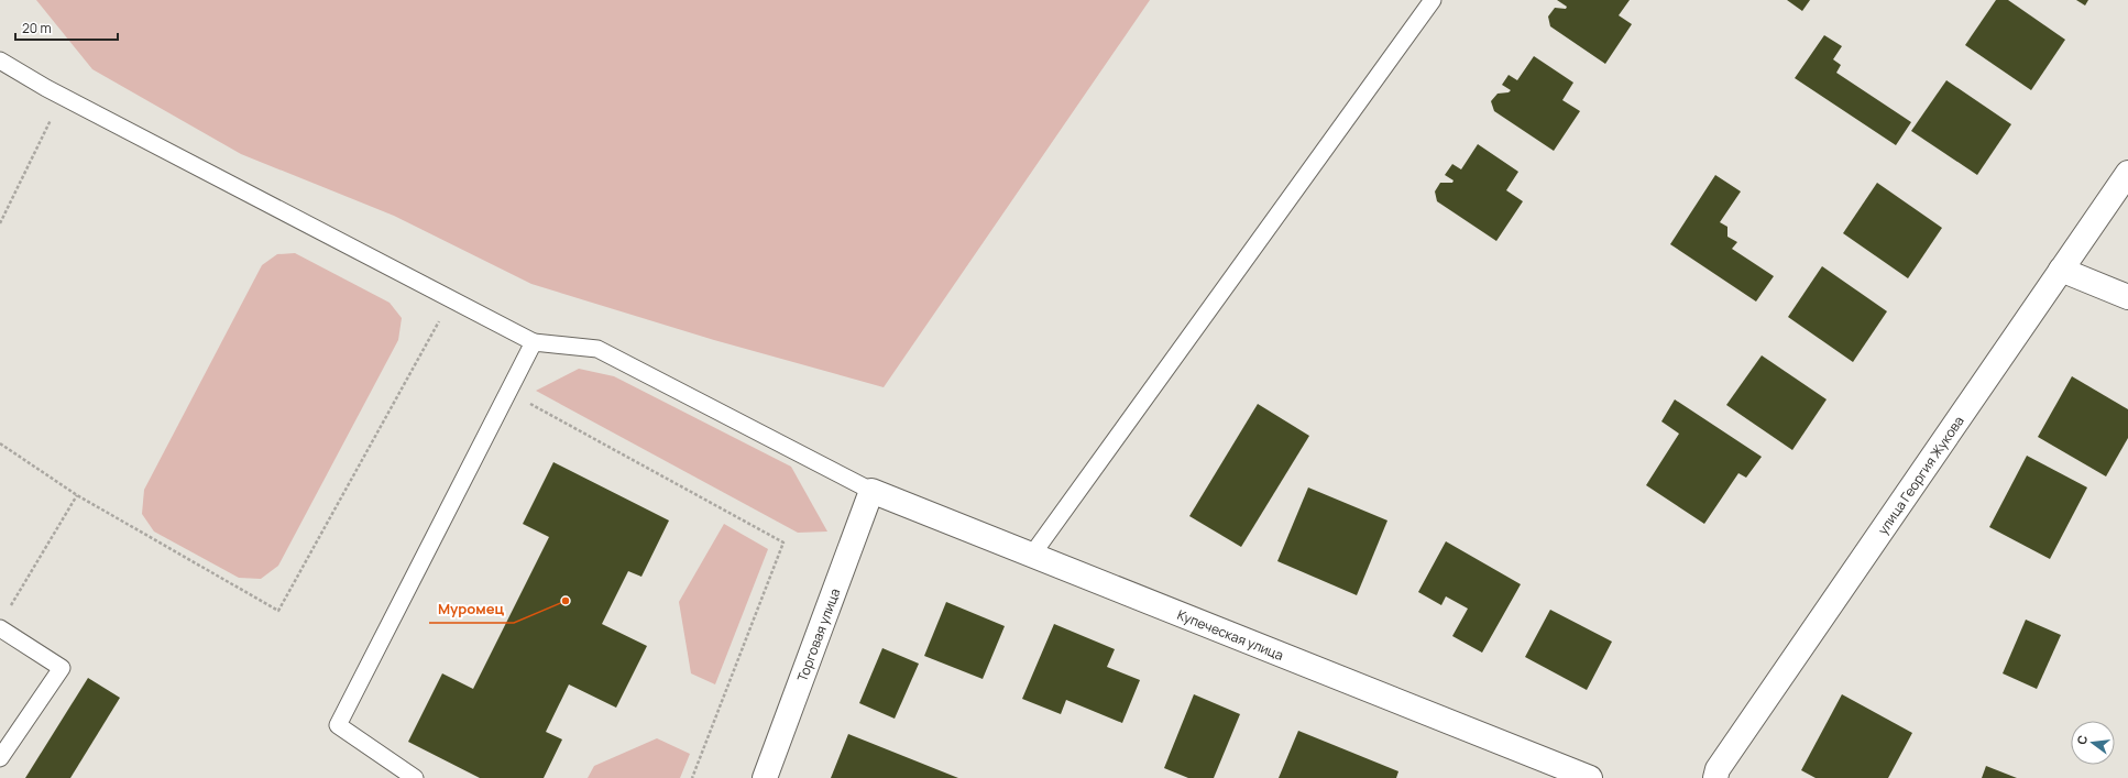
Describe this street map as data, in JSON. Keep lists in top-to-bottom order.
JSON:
{
  "streets": {
    "street": ["улица Георгия Жукова", "Торговая улица", "Купеческая улица"]
  },
  "crossings": [
    ["Торговая улица", "Купеческая улица"]
  ],
  "places": ["Муромец"],
  "scale_bar": "20 m",
  "north": "left"
}
